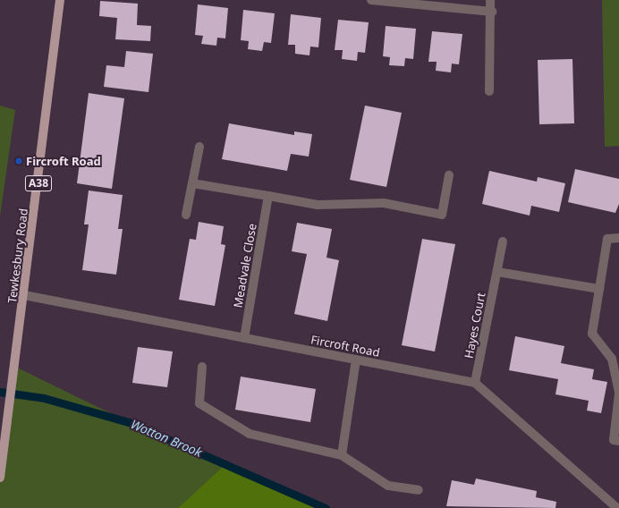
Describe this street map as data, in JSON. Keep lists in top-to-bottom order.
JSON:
{
  "streets": {
    "main road": ["A38", "Tewkesbury Road"],
    "street": ["Meadvale Close", "Hayes Court", "Fircroft Road"]
  },
  "crossings": [
    ["Tewkesbury Road", "Fircroft Road"],
    ["Meadvale Close", "Fircroft Road"],
    ["Hayes Court", "Fircroft Road"]
  ],
  "water": ["Wotton Brook"],
  "places": ["Fircroft Road"]
}
